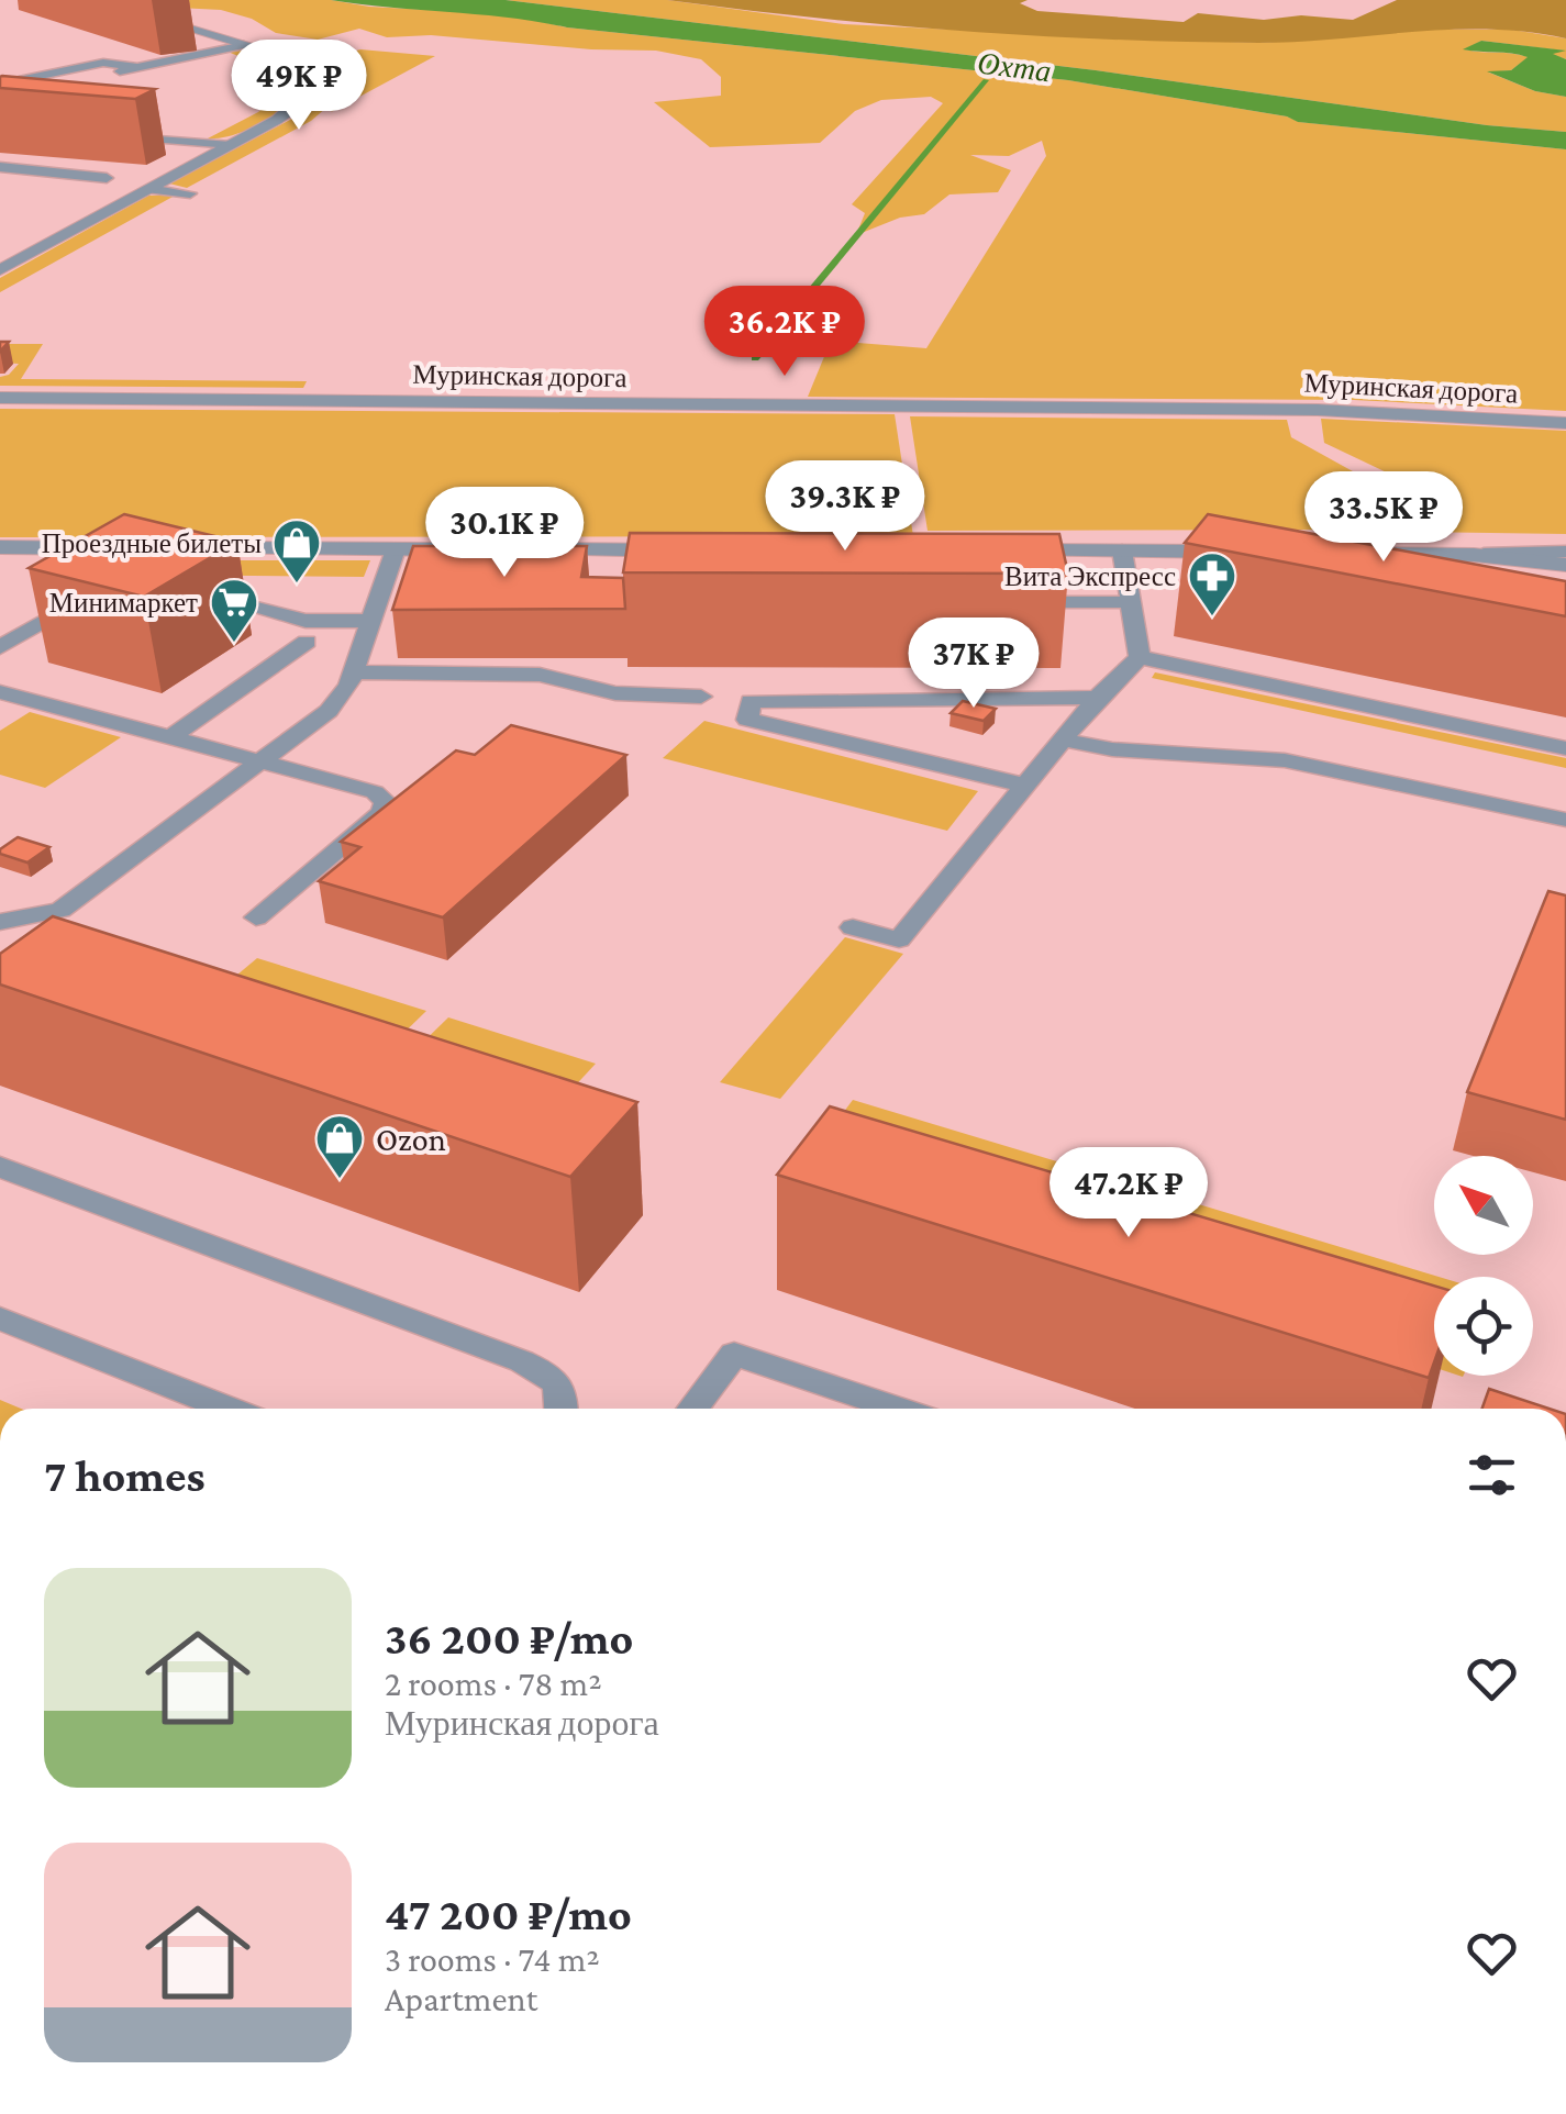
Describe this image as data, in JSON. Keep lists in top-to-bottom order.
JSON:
{
  "streets": {
    "street": ["Муринская дорога"]
  },
  "water": ["Охта"],
  "places": {
    "shop": ["Проездные билеты", "Ozon"],
    "pharmacy": ["Вита Экспресс"],
    "supermarket": ["Минимаркет"]
  },
  "north": "top left",
  "page": {
    "price": [
      "49K ₽",
      "36.2K ₽",
      "39.3K ₽",
      "33.5K ₽",
      "30.1K ₽",
      "37K ₽",
      "47.2K ₽"
    ],
    "heading": "7 homes",
    "list": [
      {
        "name": "36 200 ₽/mo",
        "note": "2 rooms · 78 m² · Муринская дорога"
      },
      {
        "name": "47 200 ₽/mo",
        "note": "3 rooms · 74 m² · Apartment"
      }
    ]
  }
}
